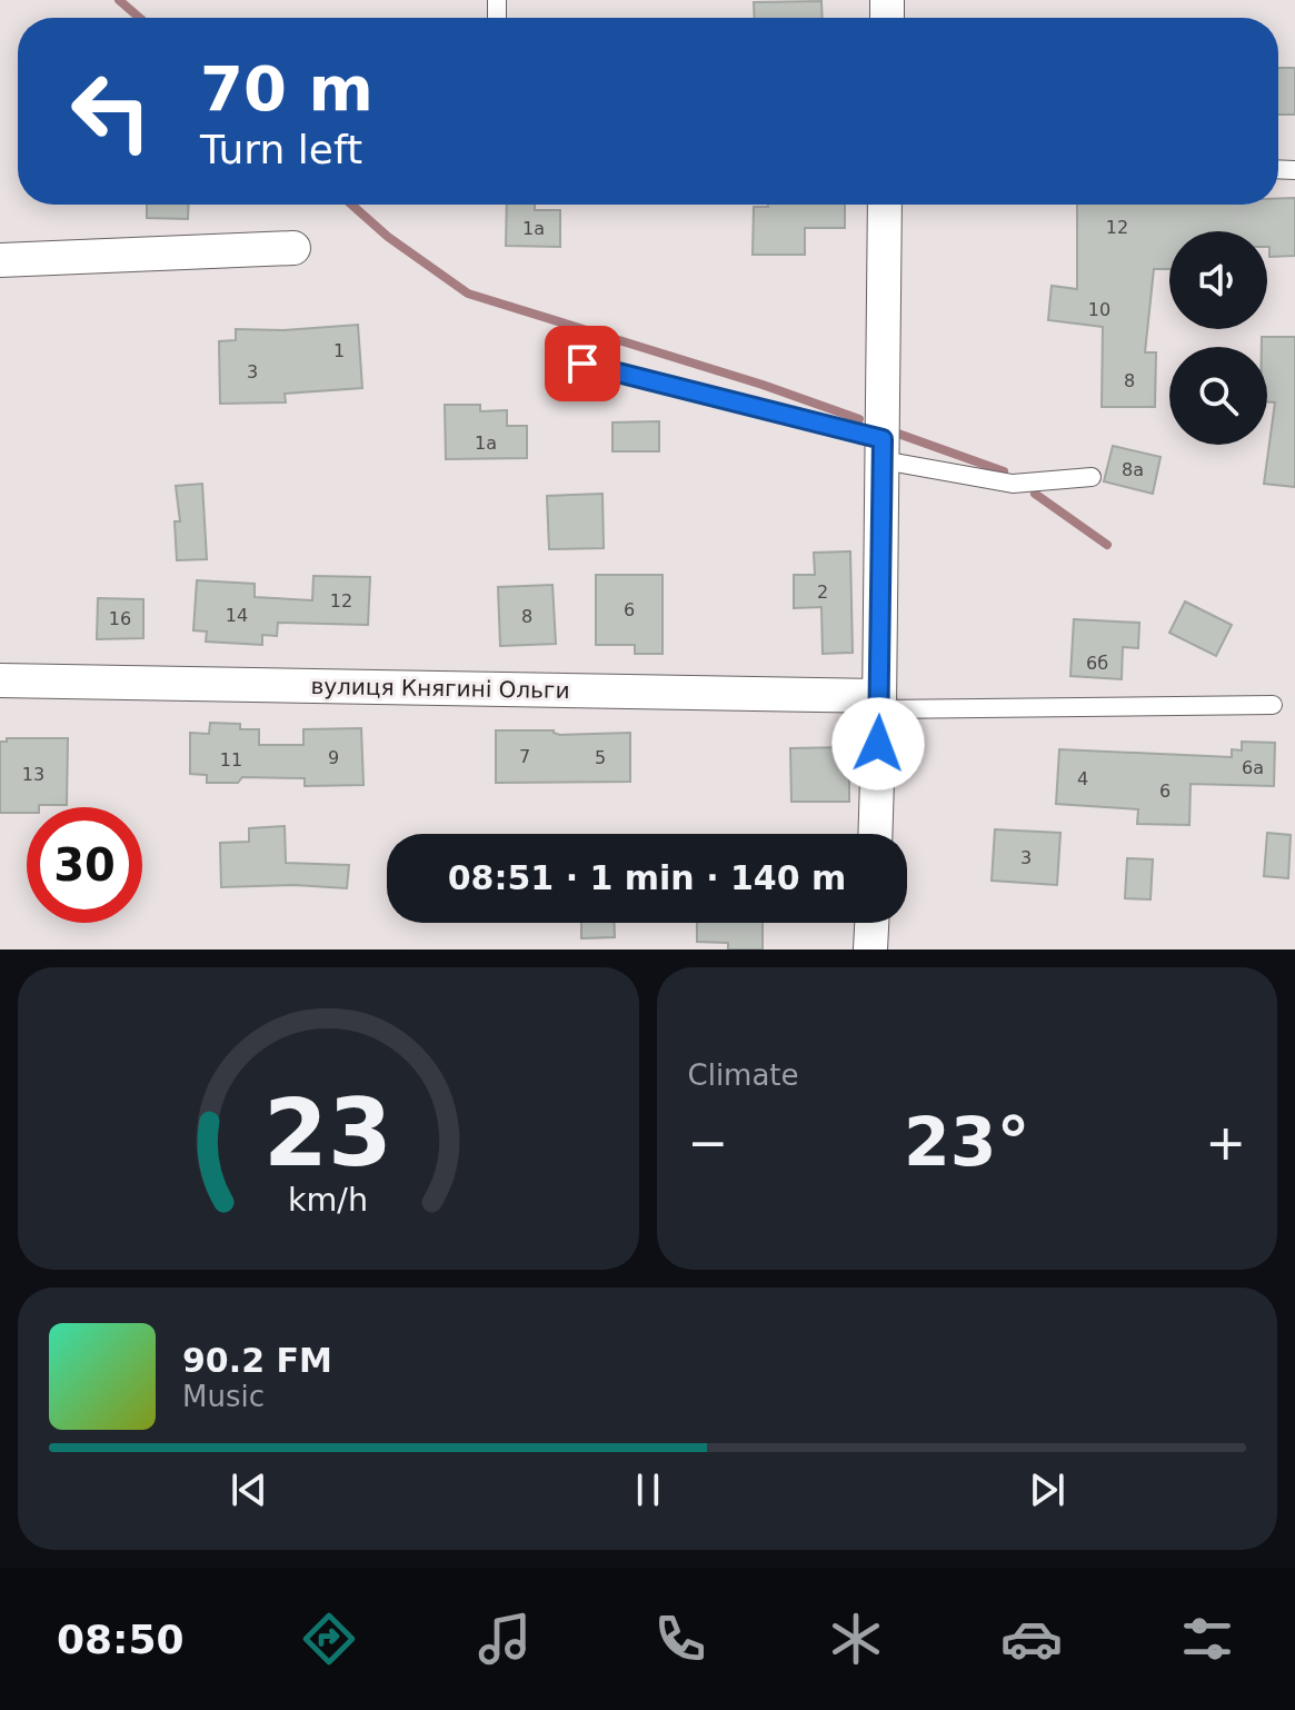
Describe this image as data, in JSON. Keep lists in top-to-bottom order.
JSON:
{
  "streets": {
    "street": ["вулиця Княгині Ольги"]
  },
  "house_numbers": [
    "12",
    "1а",
    "10",
    "1",
    "3",
    "8",
    "1а",
    "8а",
    "2",
    "12",
    "6",
    "14",
    "8",
    "16",
    "6б",
    "7",
    "9",
    "5",
    "11",
    "6а",
    "13",
    "4",
    "6",
    "3"
  ],
  "page": {
    "turn": ["70 m", "Turn left"],
    "limit": "30",
    "trip": "08:51 · 1 min · 140 m",
    "tile": "Climate",
    "heat": ["−", "23°", "+"],
    "song": ["90.2 FM", "Music"],
    "tabs": "08:50",
    "gauge": ["23", "km/h"]
  }
}
